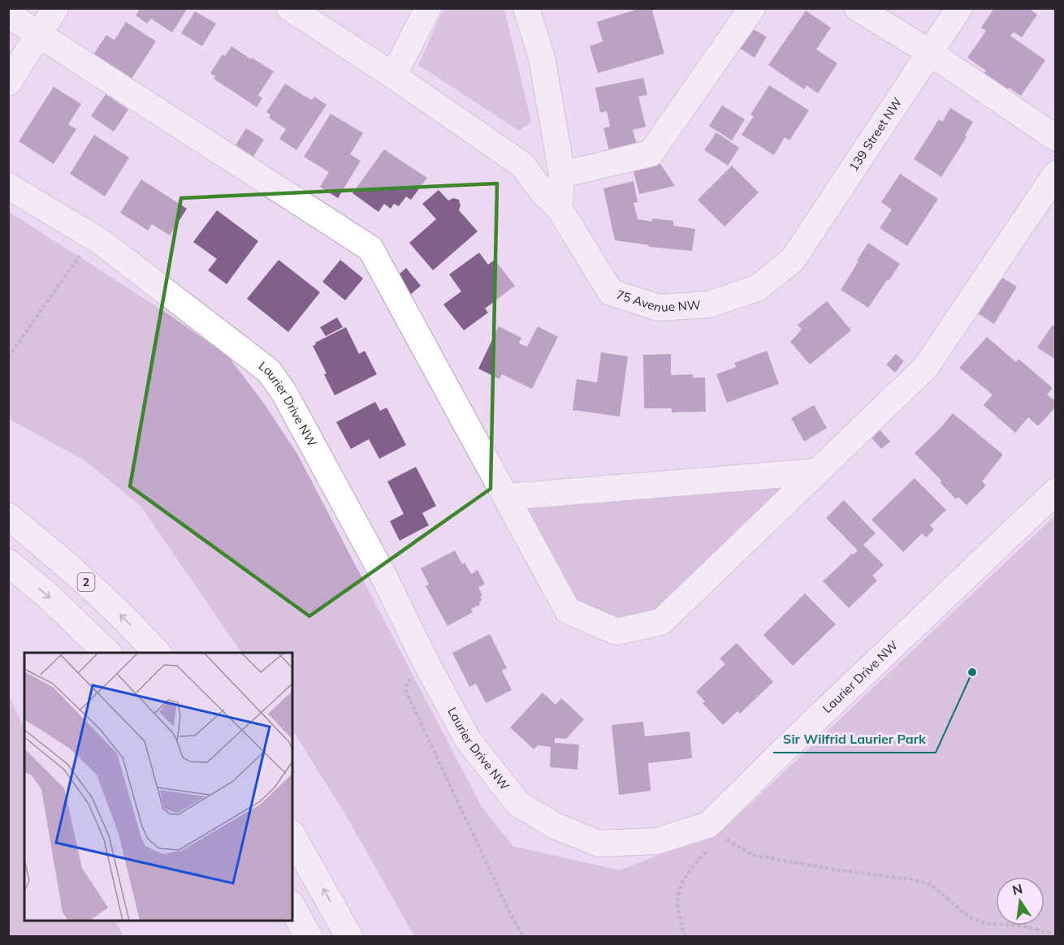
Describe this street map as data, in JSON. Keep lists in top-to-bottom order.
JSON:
{
  "streets": {
    "highway": ["2"],
    "street": ["139 Street NW", "75 Avenue NW", "Laurier Drive NW"]
  },
  "crossings": [
    ["139 Street NW", "75 Avenue NW"]
  ],
  "places": ["Sir Wilfrid Laurier Park"],
  "north": "top"
}
